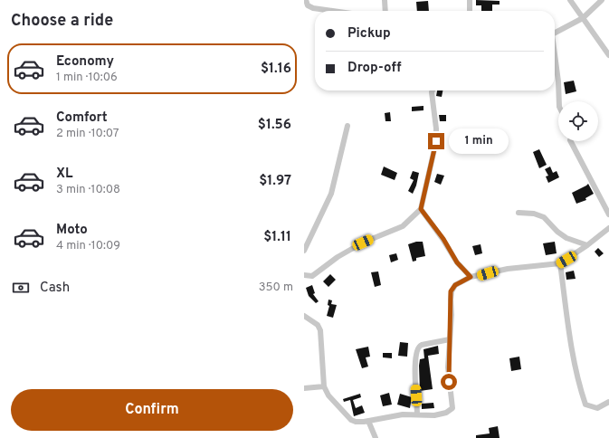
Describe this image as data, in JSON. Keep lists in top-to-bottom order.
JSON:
{
  "page": {
    "heading": "Choose a ride",
    "banner": ["Pickup", "Drop-off"],
    "list": [
      {
        "name": "Economy",
        "note": "1 min · 10:06",
        "value": "$1.16"
      },
      {
        "name": "Comfort",
        "note": "2 min · 10:07",
        "value": "$1.56"
      },
      {
        "name": "XL",
        "note": "3 min · 10:08",
        "value": "$1.97"
      },
      {
        "name": "Moto",
        "note": "4 min · 10:09",
        "value": "$1.11"
      }
    ],
    "bubble": "1 min",
    "pay": ["Cash", "350 m"],
    "buttons": "Confirm"
  }
}
